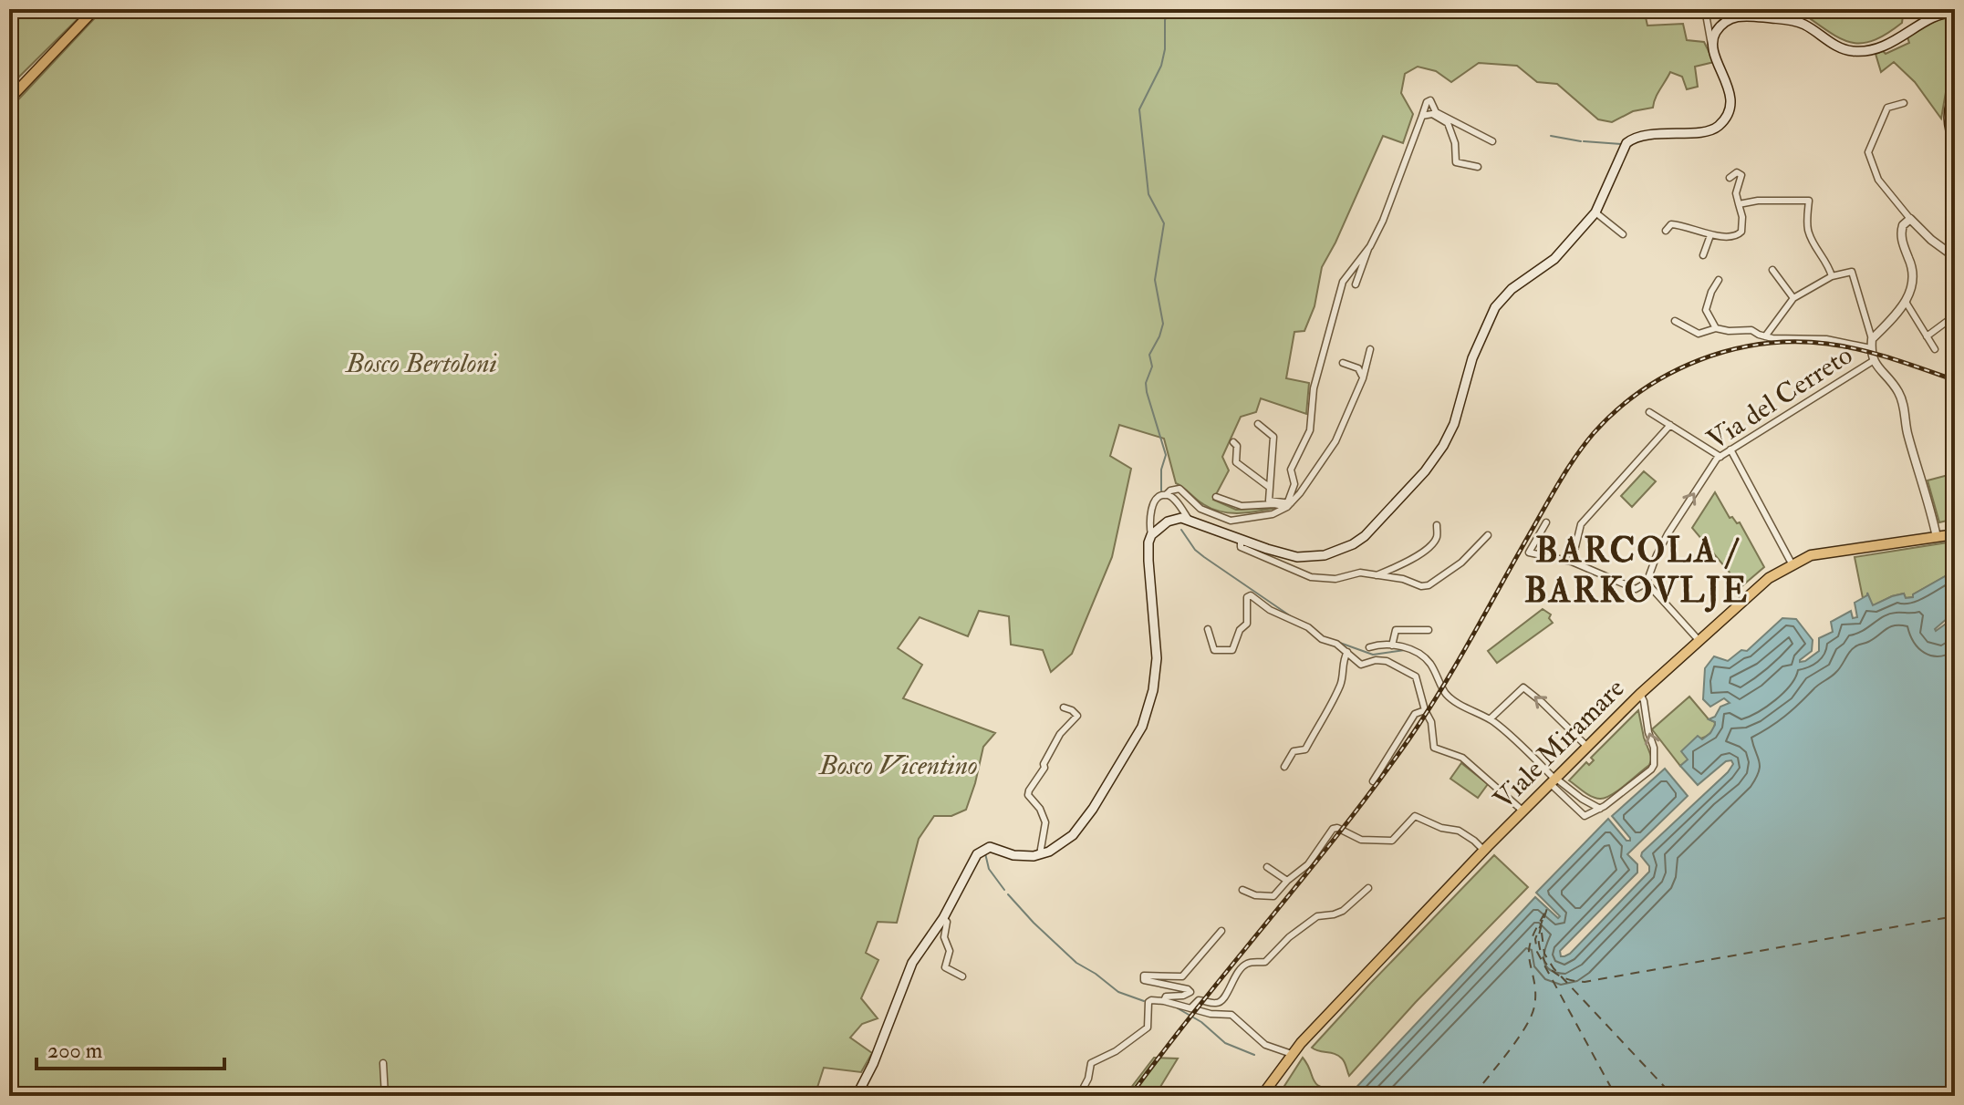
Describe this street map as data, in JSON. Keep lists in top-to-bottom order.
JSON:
{
  "streets": {
    "main road": ["Viale Miramare"],
    "street": ["Via del Cerreto"]
  },
  "one_way": ["Via del Cerreto"],
  "districts": ["BARCOLA / BARKOVLJE"],
  "parks": ["Bosco Bertoloni", "Bosco Vicentino"],
  "scale_bar": "200 m"
}
